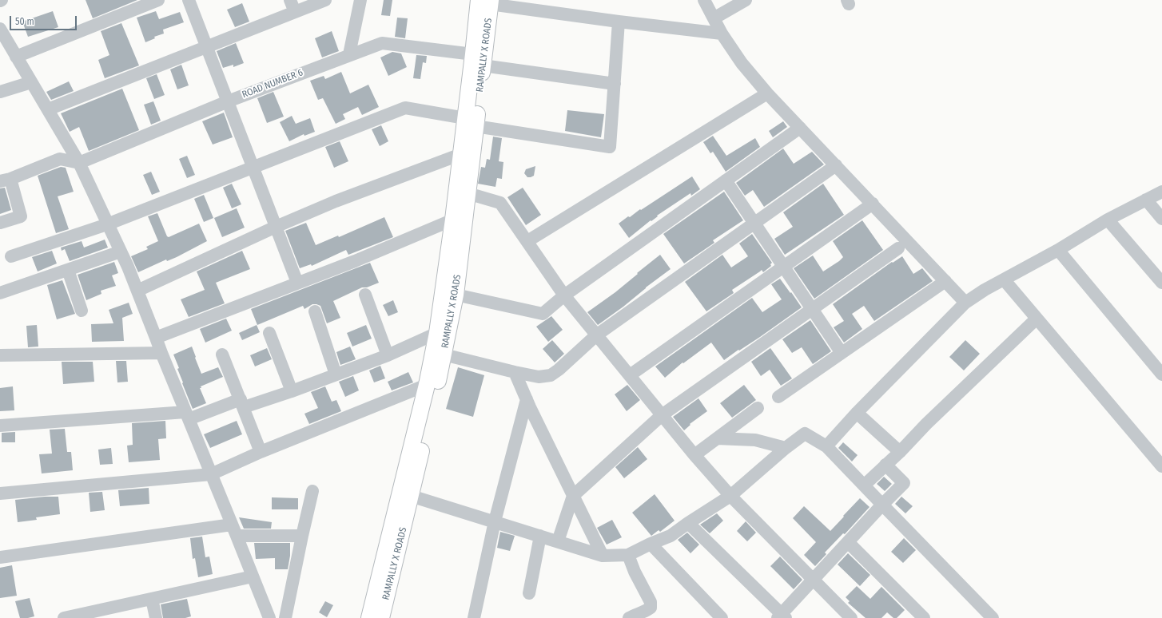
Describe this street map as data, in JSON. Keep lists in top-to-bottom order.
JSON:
{
  "streets": {
    "main road": ["RAMPALLY X ROADS"],
    "street": ["ROAD NUMBER 6"]
  },
  "scale_bar": "50 m"
}
